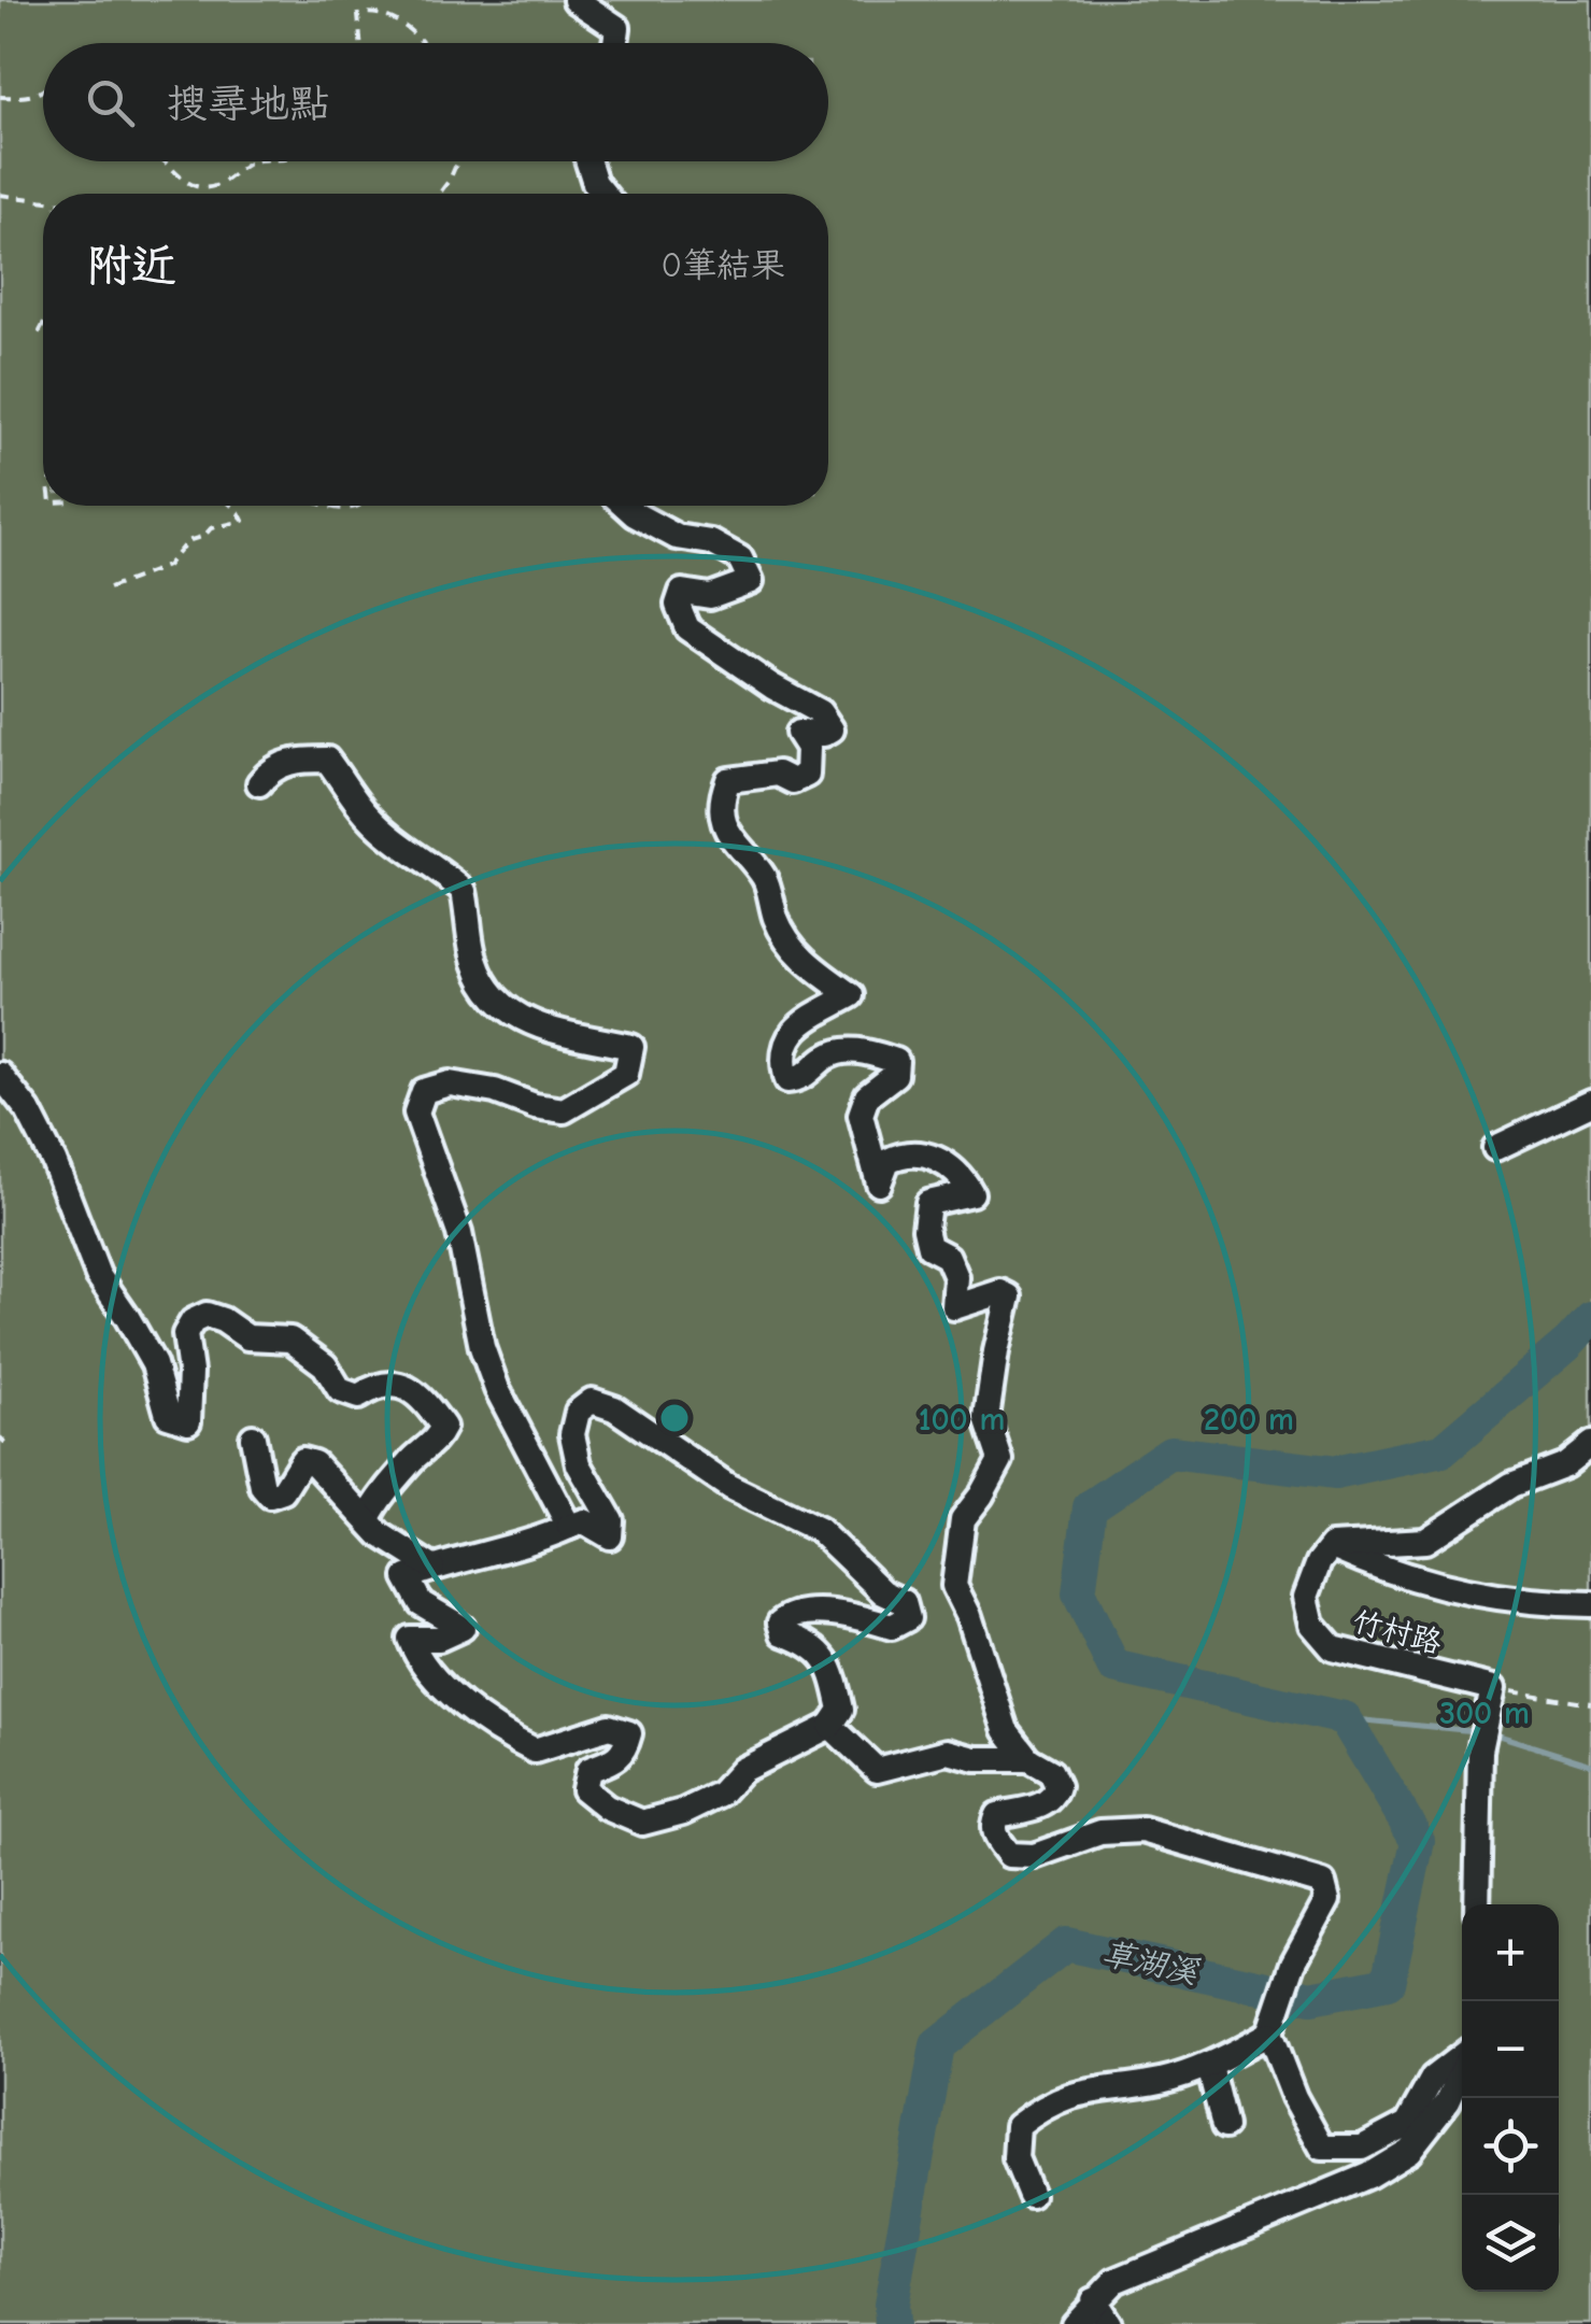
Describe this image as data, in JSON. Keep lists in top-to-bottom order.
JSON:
{
  "streets": {
    "street": ["竹村路"]
  },
  "water": ["草湖溪"],
  "page": {
    "search": "搜尋地點",
    "heading": ["附近", "0筆結果"],
    "map_buttons": ["+", "−"]
  },
  "rings": ["100 m", "200 m", "300 m"]
}
